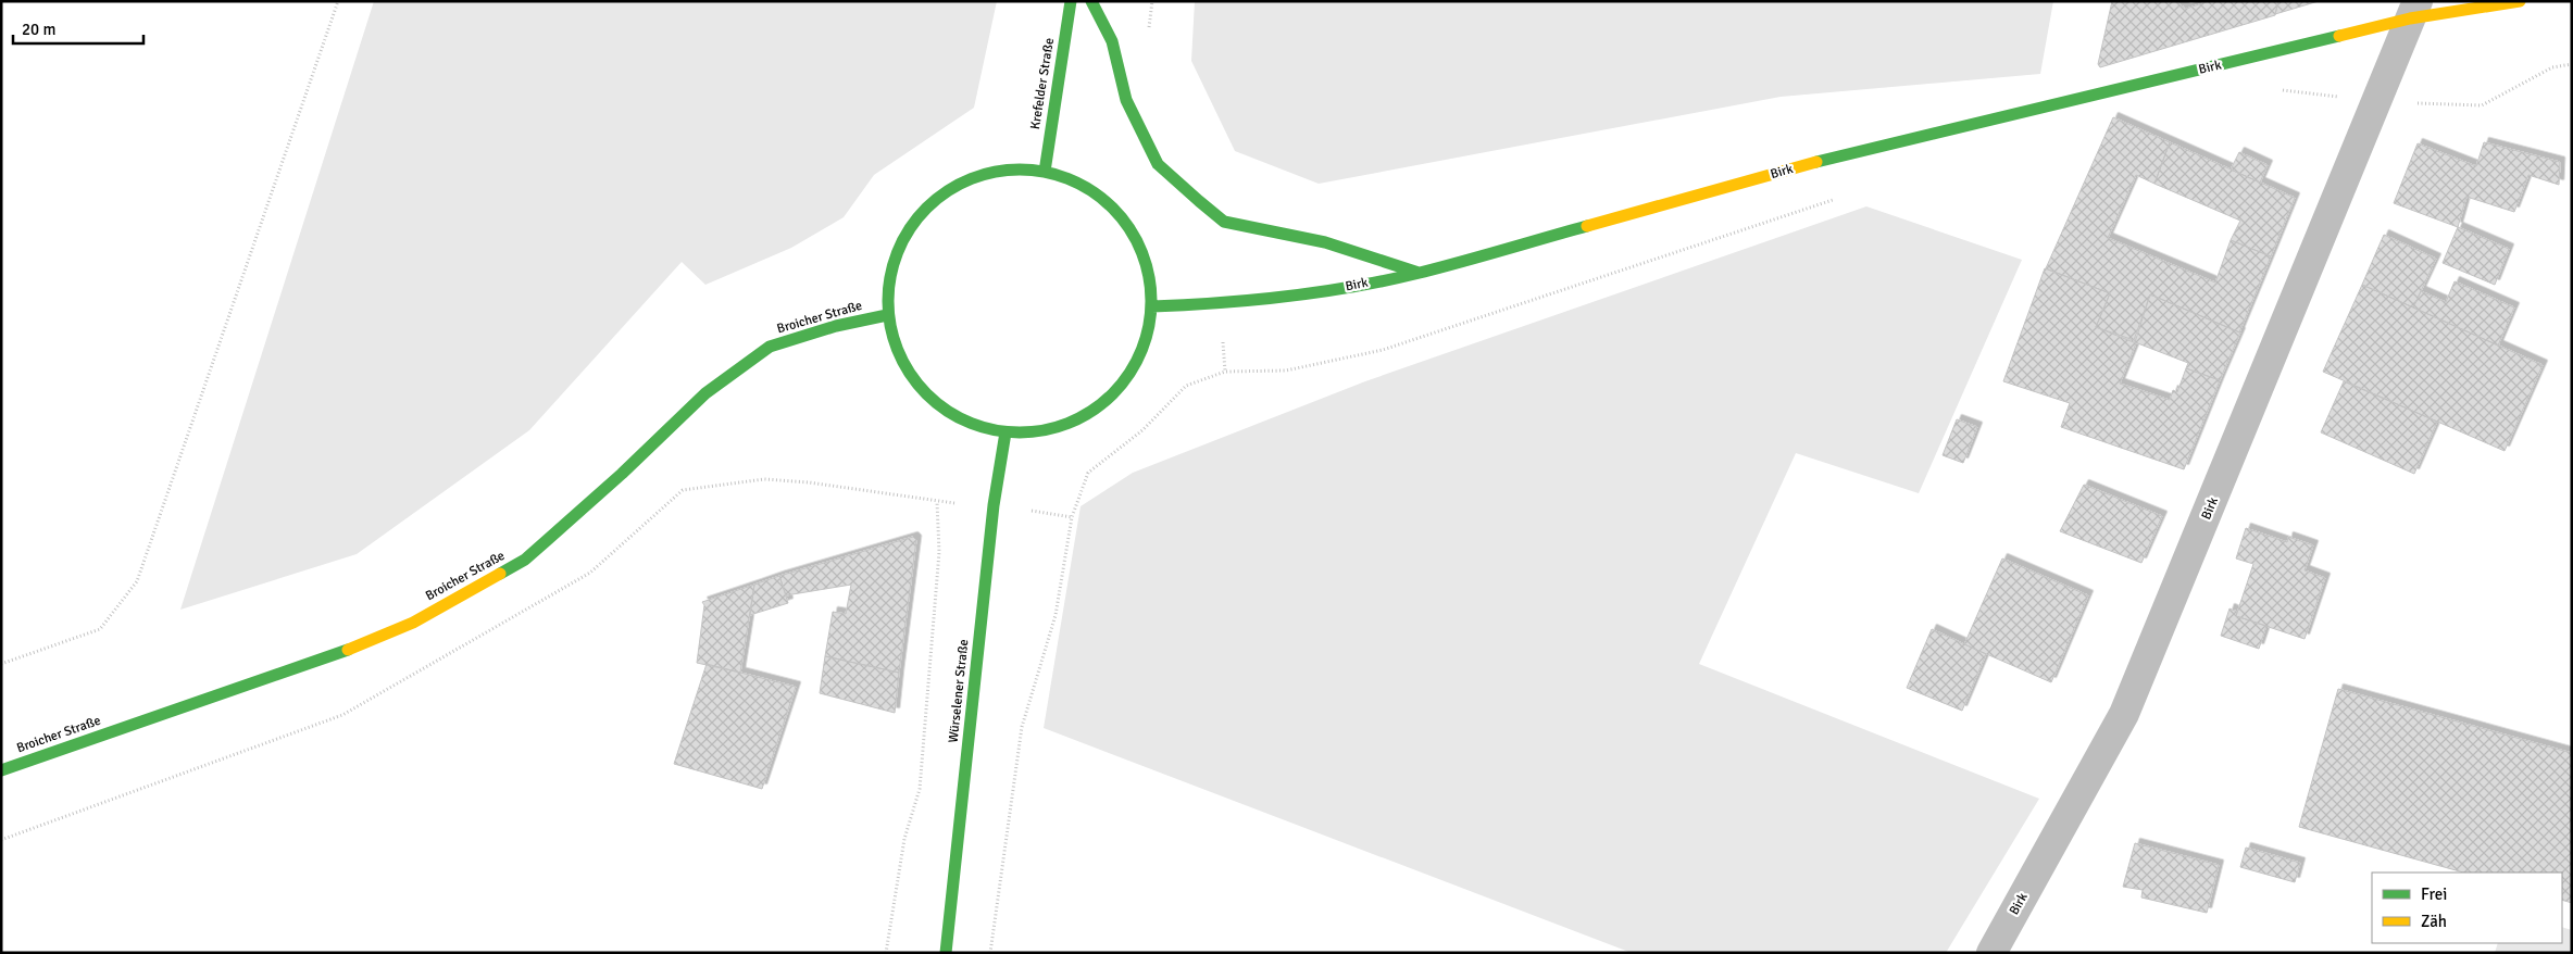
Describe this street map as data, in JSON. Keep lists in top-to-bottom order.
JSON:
{
  "streets": {
    "main road": [
      "Birk",
      "Krefelder Straße",
      "Broicher Straße",
      "Würselener Straße"
    ]
  },
  "legend": ["Frei", "Zäh"],
  "scale_bar": "20 m"
}
